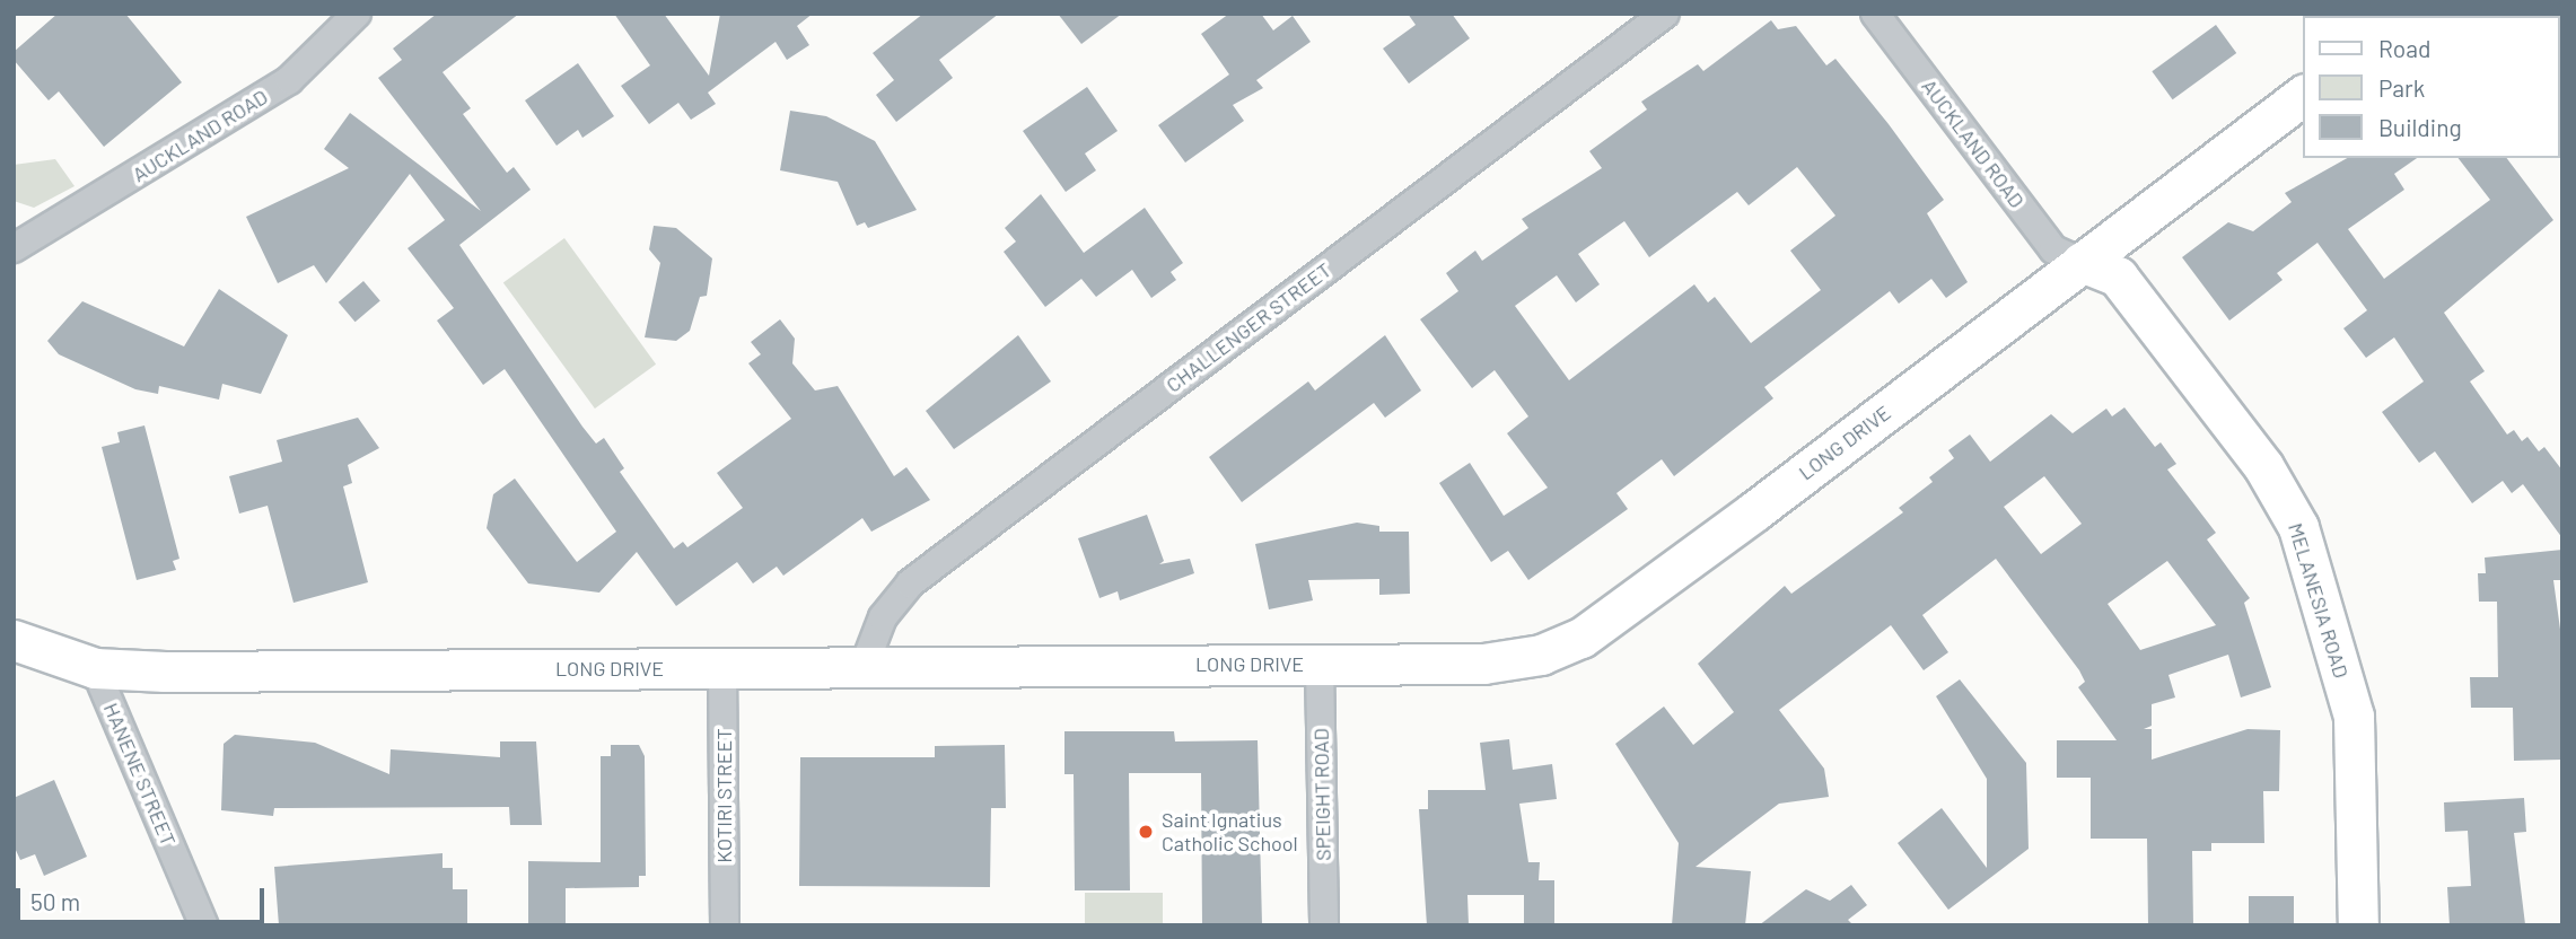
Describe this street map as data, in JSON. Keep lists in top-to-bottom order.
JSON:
{
  "streets": {
    "street": [
      "AUCKLAND ROAD",
      "CHALLENGER STREET",
      "LONG DRIVE",
      "MELANESIA ROAD",
      "HANENE STREET",
      "SPEIGHT ROAD",
      "KOTIRI STREET"
    ]
  },
  "crossings": [
    ["AUCKLAND ROAD", "LONG DRIVE"],
    ["AUCKLAND ROAD", "MELANESIA ROAD"],
    ["CHALLENGER STREET", "LONG DRIVE"],
    ["LONG DRIVE", "MELANESIA ROAD"],
    ["LONG DRIVE", "HANENE STREET"],
    ["LONG DRIVE", "SPEIGHT ROAD"],
    ["LONG DRIVE", "KOTIRI STREET"]
  ],
  "places": ["Saint Ignatius Catholic School"],
  "legend": ["Road", "Park", "Building"],
  "scale_bar": "50 m"
}
